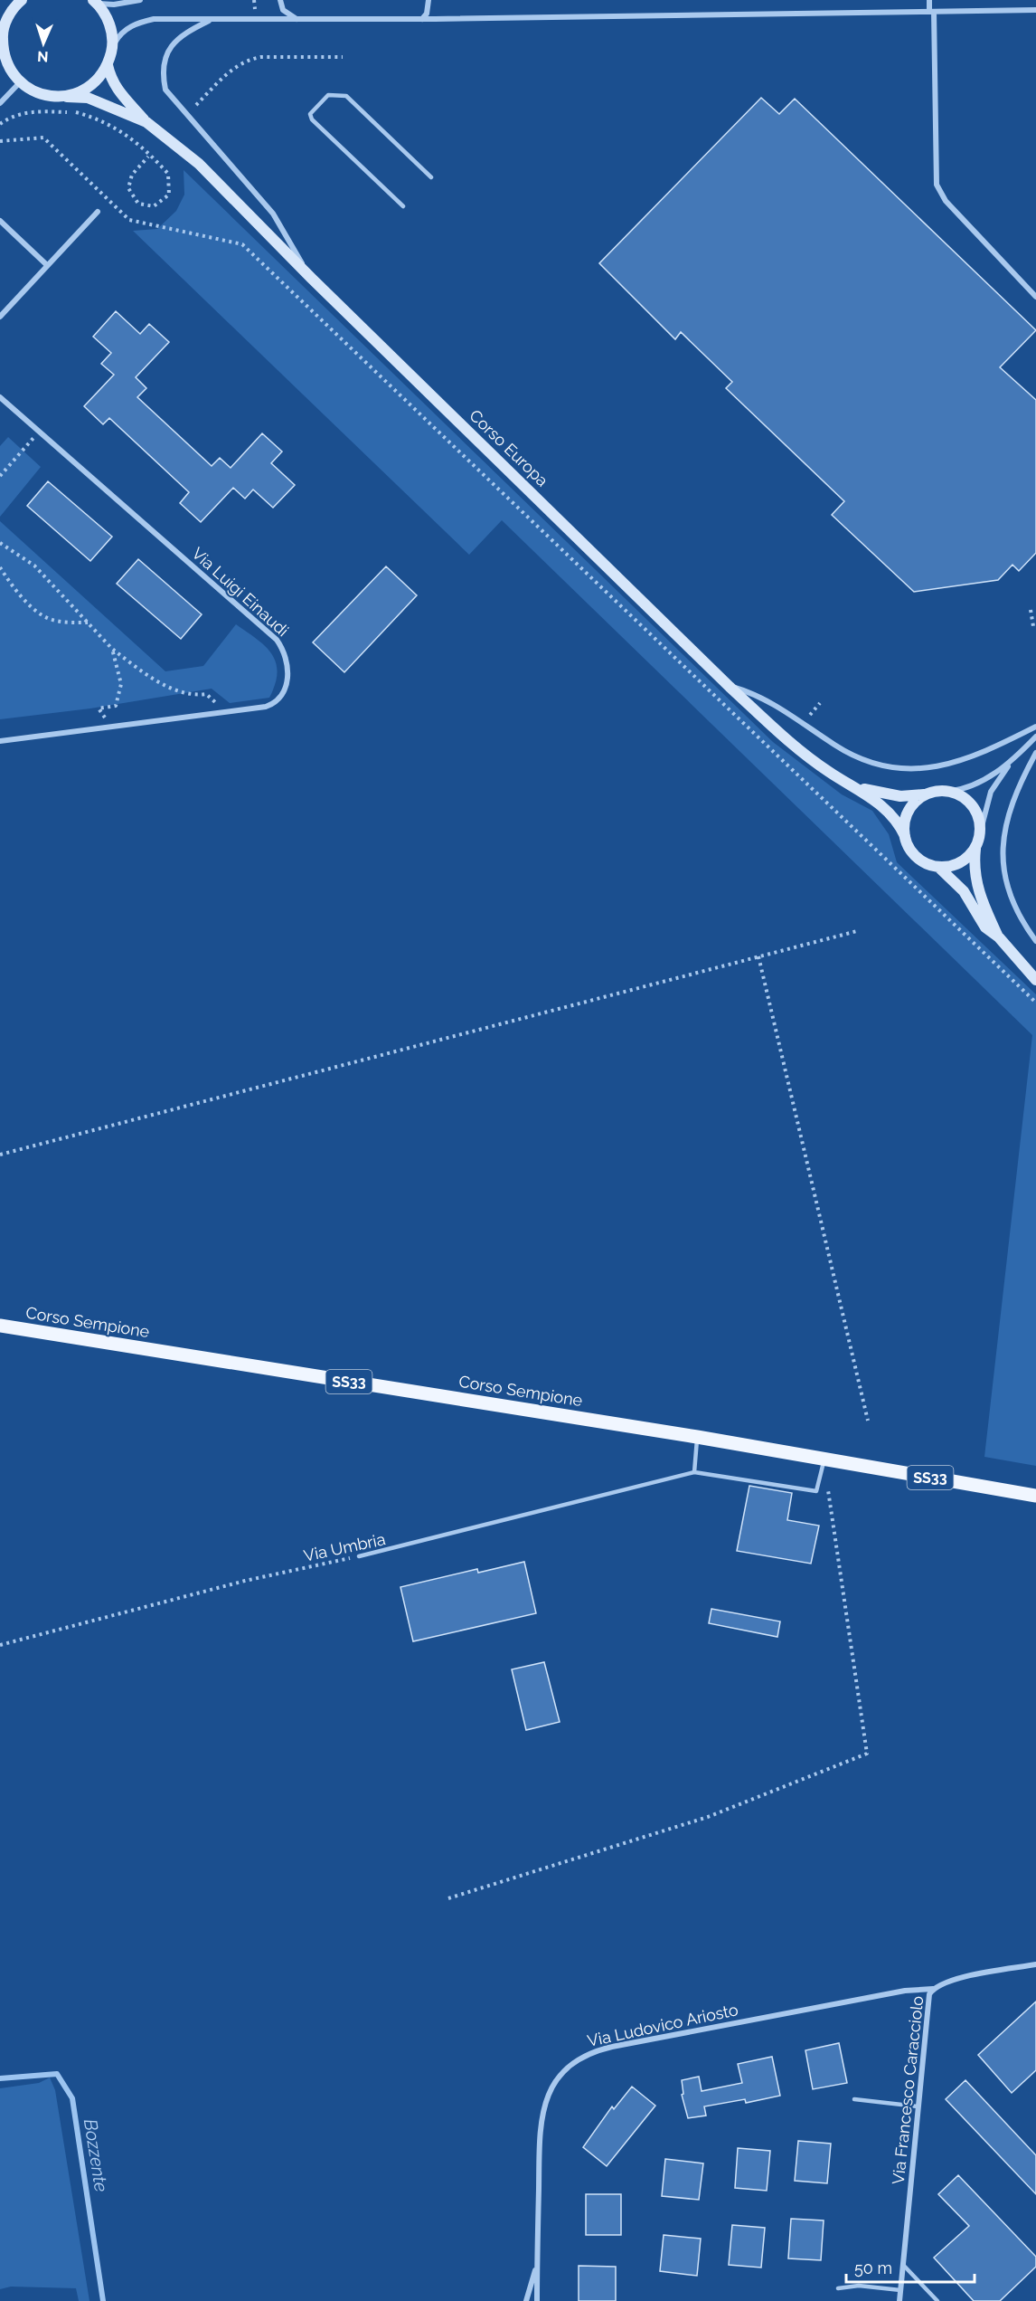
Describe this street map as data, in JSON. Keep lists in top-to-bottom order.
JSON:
{
  "streets": {
    "main road": ["Corso Europa", "Corso Sempione", "SS33"],
    "street": ["Via Luigi Einaudi", "Via Ludovico Ariosto", "Via Francesco Caracciolo"],
    "lane": ["Via Umbria"]
  },
  "crossings": [
    ["Via Ludovico Ariosto", "Via Francesco Caracciolo"]
  ],
  "water": ["Bozzente"],
  "scale_bar": "50 m",
  "north": "bottom"
}
